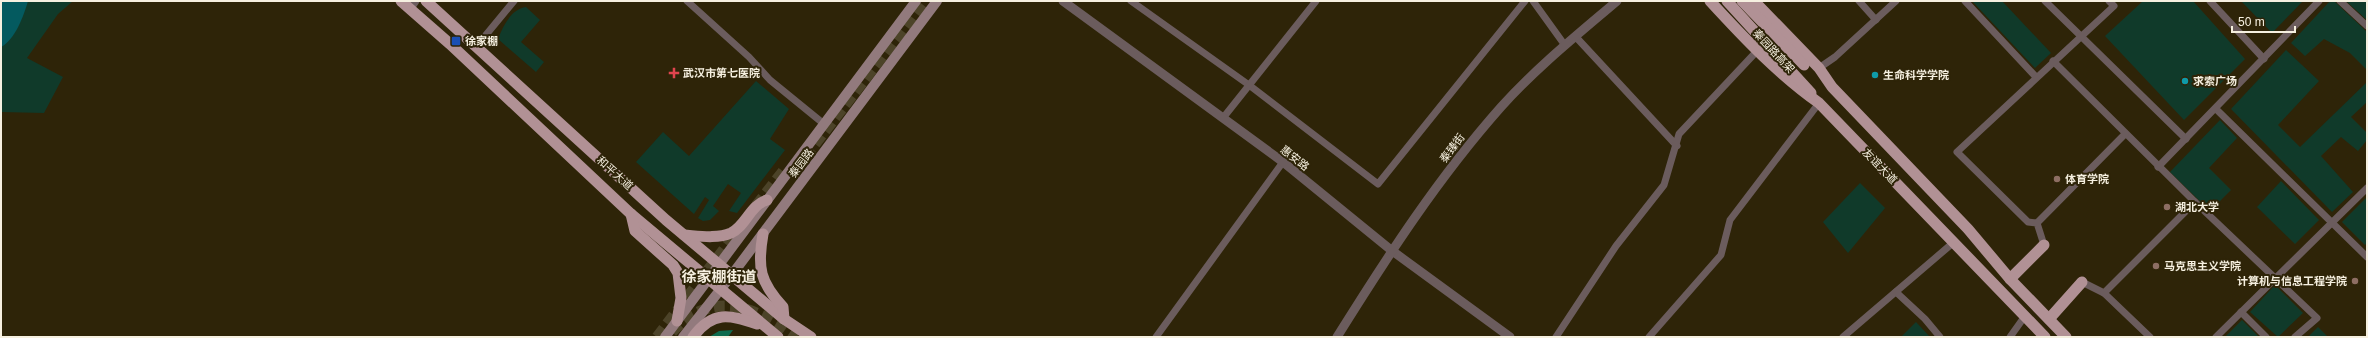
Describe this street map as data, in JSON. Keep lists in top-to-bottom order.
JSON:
{
  "streets": {
    "main road": [
      "秦园路高架",
      "秦园路",
      "友谊大道",
      "和平大道"
    ],
    "street": ["秦臻街", "惠安路"]
  },
  "crossings": [
    ["秦园路高架", "友谊大道"],
    ["秦臻街", "惠安路"],
    ["秦园路", "和平大道"]
  ],
  "districts": ["徐家棚街道"],
  "places": {
    "transit": ["徐家棚"],
    "health": ["武汉市第七医院"],
    "other": [
      "生命科学学院",
      "求索广场",
      "体育学院",
      "湖北大学",
      "马克思主义学院",
      "计算机与信息工程学院"
    ]
  },
  "scale_bar": "50 m"
}
